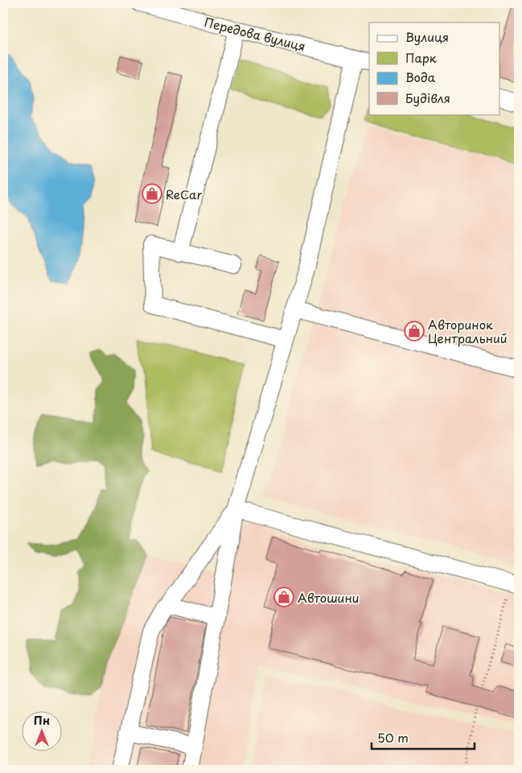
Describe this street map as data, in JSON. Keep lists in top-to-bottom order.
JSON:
{
  "streets": {
    "street": ["Передова вулиця"]
  },
  "places": {
    "shop": ["ReCar", "Авторинок Центральний", "Автошини"]
  },
  "legend": [
    "Вулиця",
    "Парк",
    "Вода",
    "Будівля"
  ],
  "scale_bar": "50 m",
  "north": "top"
}
